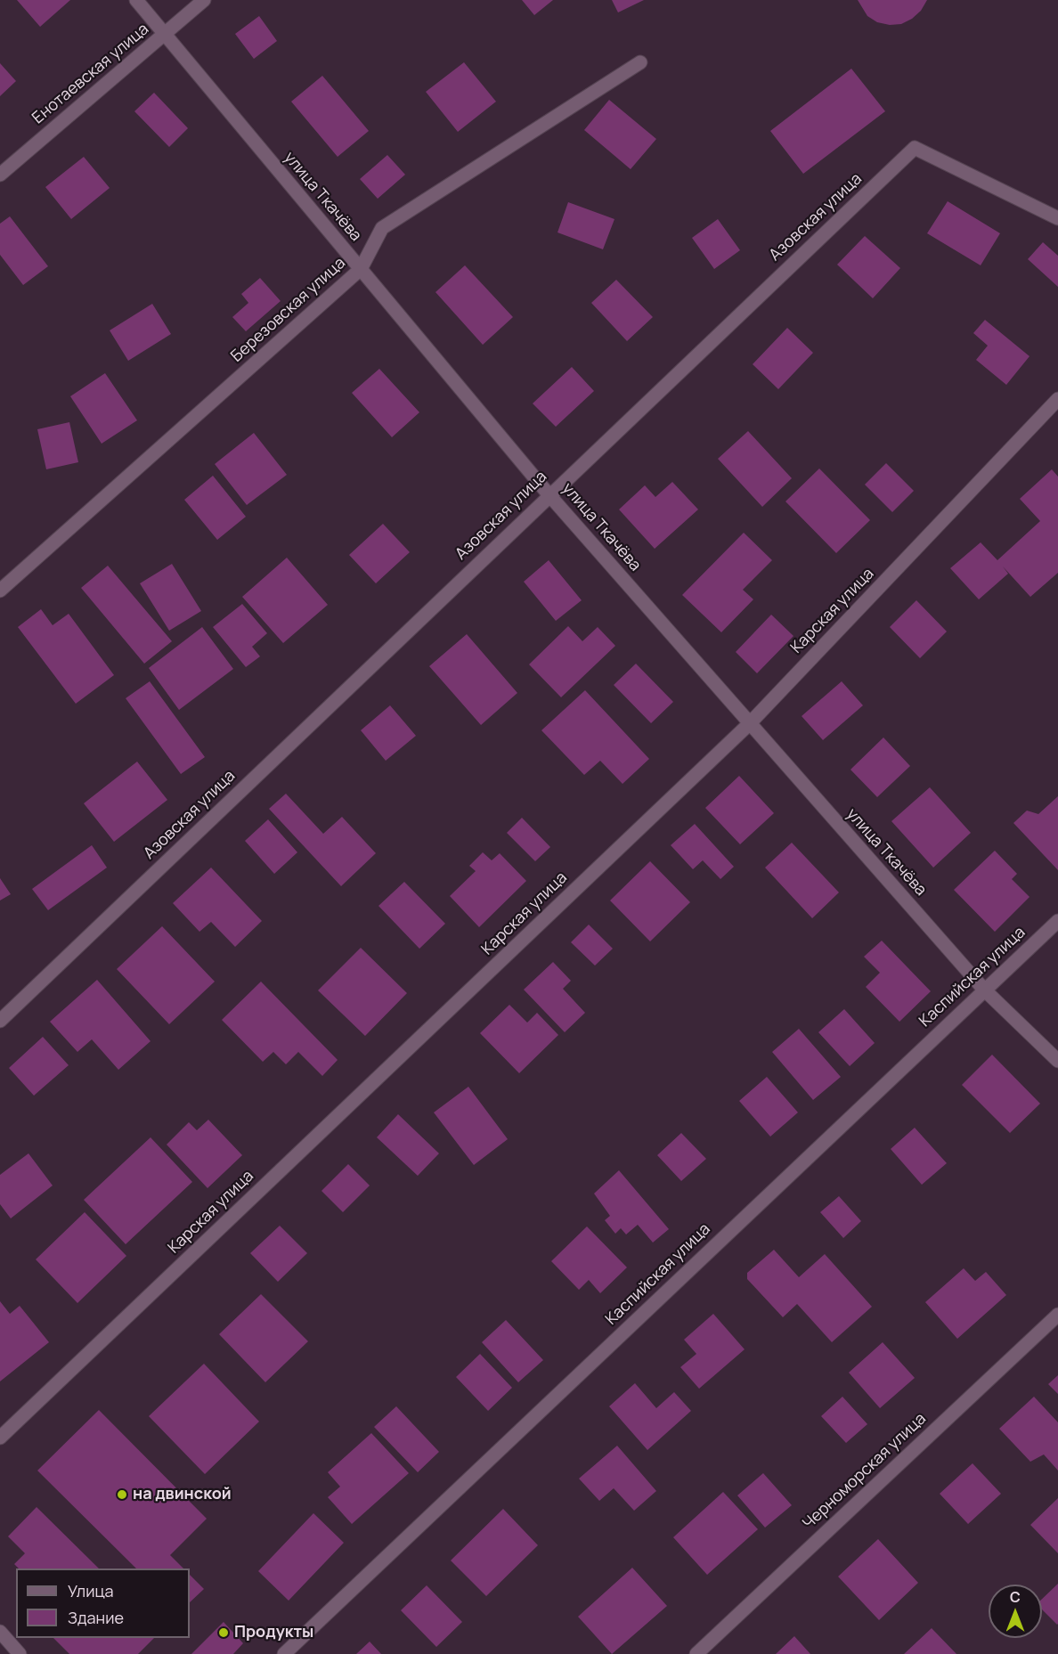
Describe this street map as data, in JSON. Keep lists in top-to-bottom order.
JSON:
{
  "streets": {
    "street": [
      "Енотаевская улица",
      "улица Ткачёва",
      "Азовская улица",
      "Березовская улица",
      "Карская улица",
      "Каспийская улица",
      "Черноморская улица"
    ]
  },
  "crossings": [
    ["Енотаевская улица", "улица Ткачёва"],
    ["улица Ткачёва", "Азовская улица"],
    ["улица Ткачёва", "Березовская улица"],
    ["улица Ткачёва", "Карская улица"],
    ["улица Ткачёва", "Каспийская улица"]
  ],
  "places": ["на двинской", "Продукты"],
  "legend": ["Улица", "Здание"],
  "north": "top"
}
